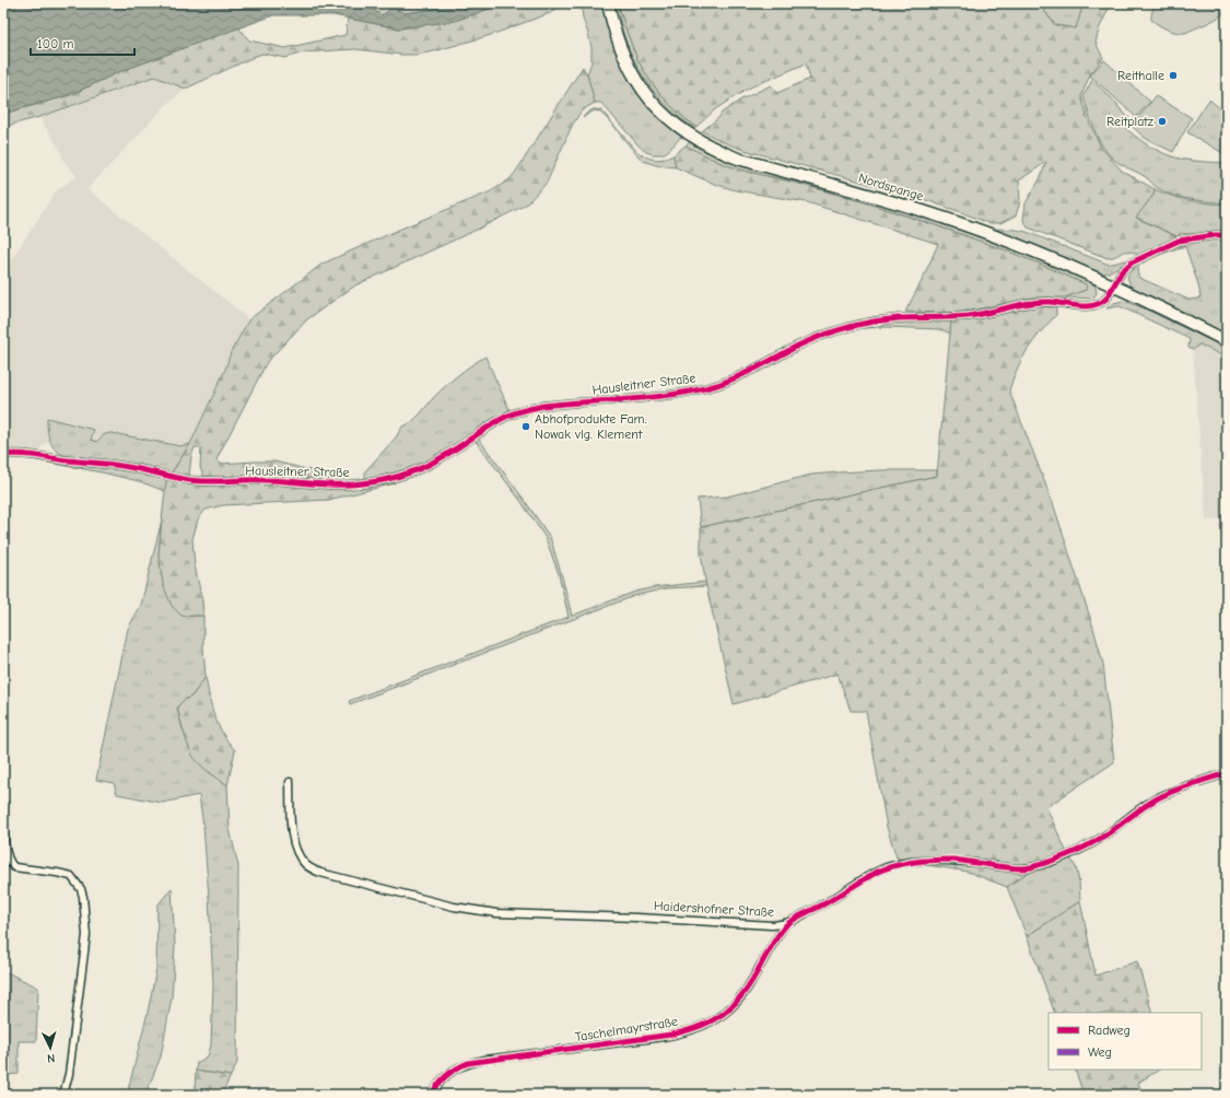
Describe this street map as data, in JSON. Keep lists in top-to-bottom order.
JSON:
{
  "streets": {
    "main road": ["Nordspange"],
    "street": ["Hausleitner Straße", "Haidershofner Straße", "Taschelmayrstraße"]
  },
  "crossings": [
    ["Nordspange", "Hausleitner Straße"],
    ["Haidershofner Straße", "Taschelmayrstraße"]
  ],
  "places": ["Reithalle", "Reitplatz", "Abhofprodukte Fam. Nowak vlg. Klement"],
  "legend": ["Radweg", "Weg"],
  "scale_bar": "100 m",
  "north": "bottom"
}
